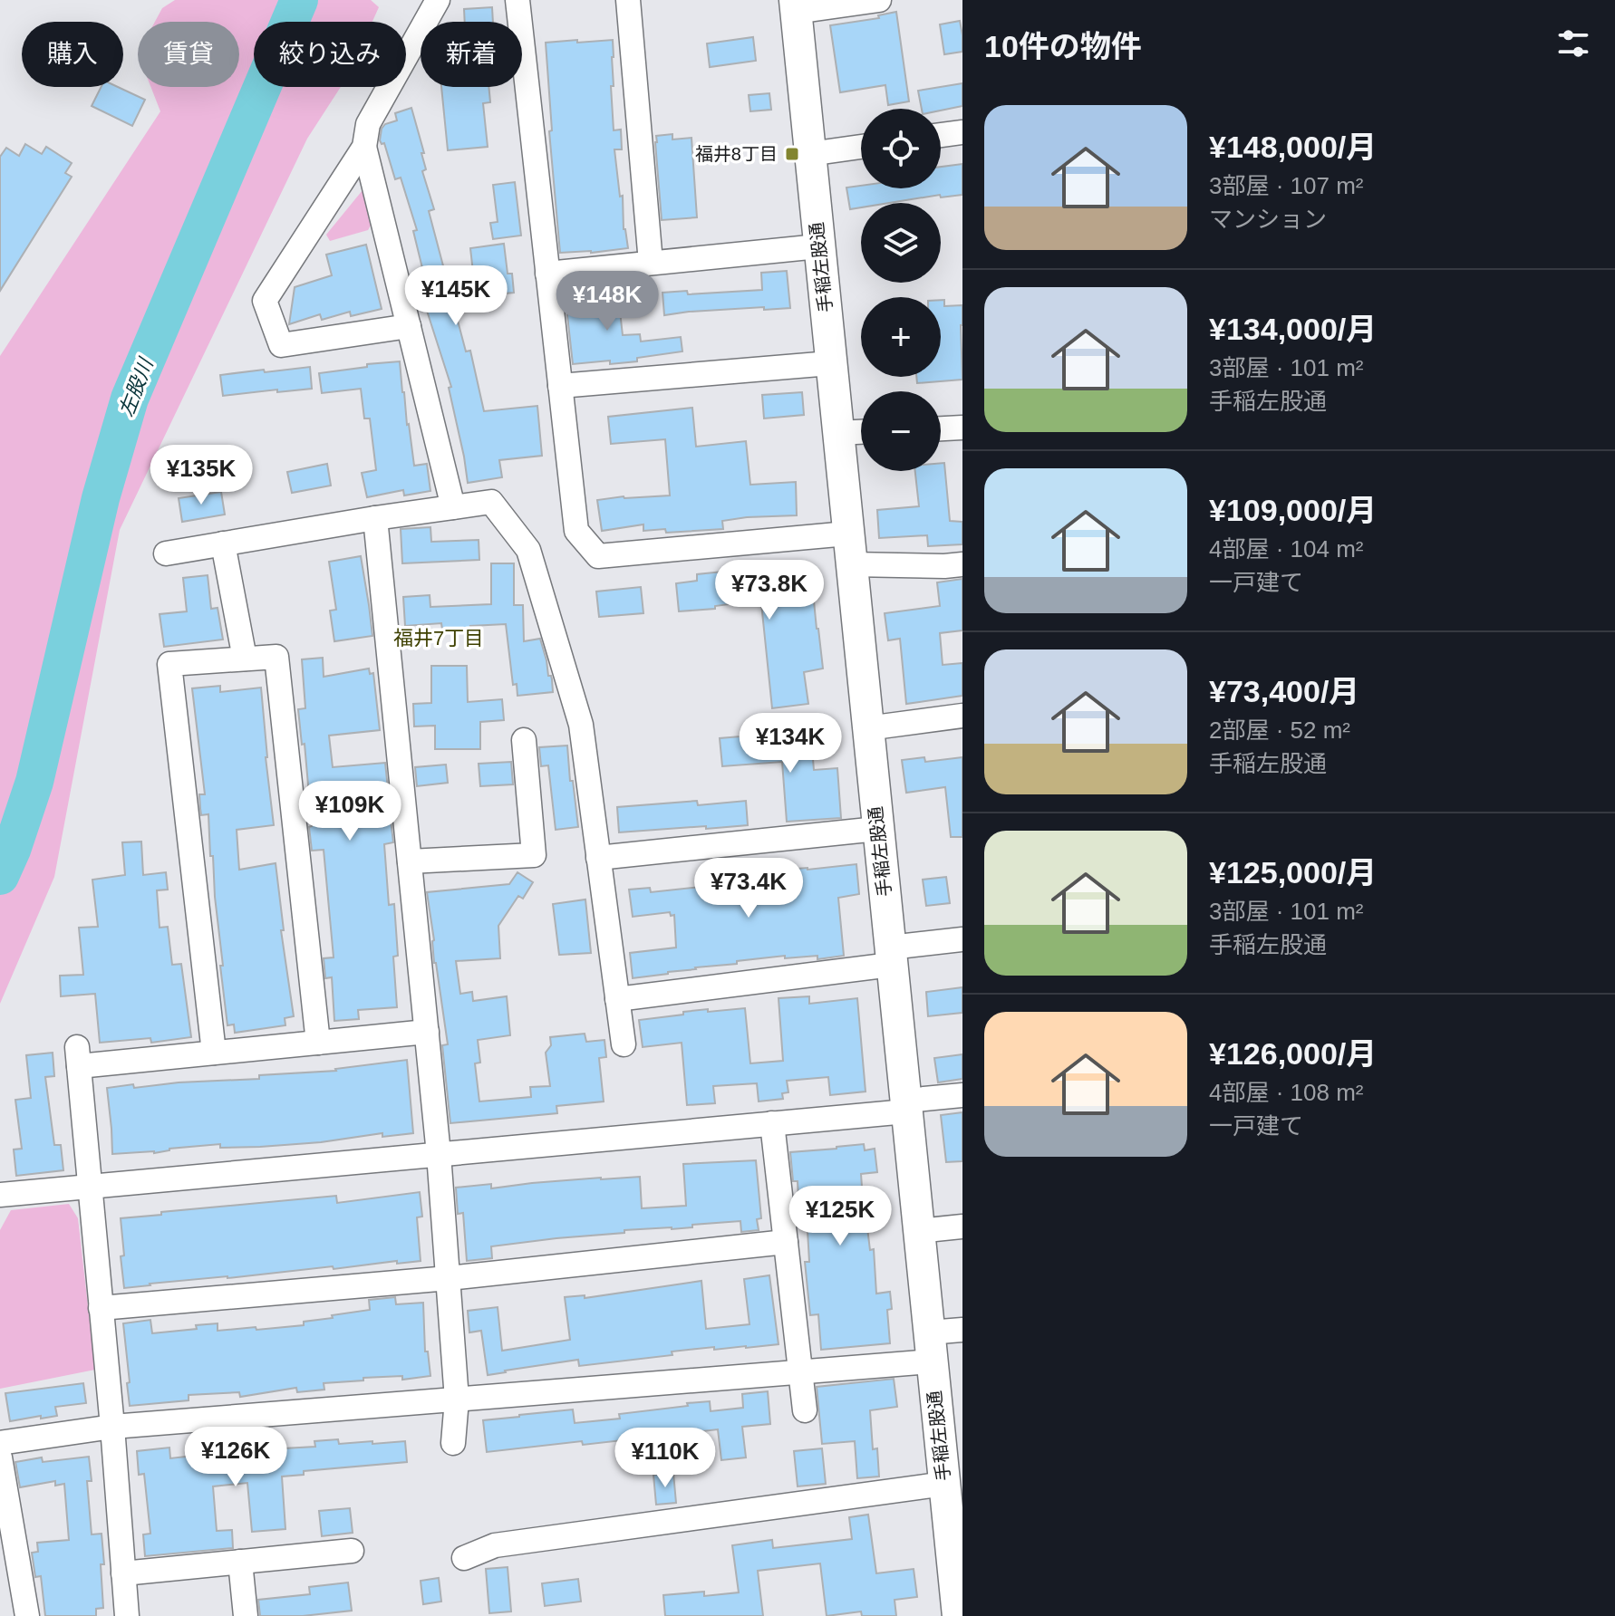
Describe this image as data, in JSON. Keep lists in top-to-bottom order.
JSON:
{
  "streets": {
    "main road": ["手稲左股通"]
  },
  "districts": ["福井7丁目"],
  "water": ["左股川"],
  "places": {
    "transit": ["福井8丁目"]
  },
  "page": {
    "heading": "10件の物件",
    "chip": [
      "購入",
      "賃貸",
      "絞り込み",
      "新着"
    ],
    "list": [
      {
        "name": "¥148,000/月",
        "note": "3部屋 · 107 m² · マンション"
      },
      {
        "name": "¥134,000/月",
        "note": "3部屋 · 101 m² · 手稲左股通"
      },
      {
        "name": "¥109,000/月",
        "note": "4部屋 · 104 m² · 一戸建て"
      },
      {
        "name": "¥73,400/月",
        "note": "2部屋 · 52 m² · 手稲左股通"
      },
      {
        "name": "¥125,000/月",
        "note": "3部屋 · 101 m² · 手稲左股通"
      },
      {
        "name": "¥126,000/月",
        "note": "4部屋 · 108 m² · 一戸建て"
      }
    ],
    "map_buttons": ["+", "−"],
    "price": [
      "¥145K",
      "¥148K",
      "¥135K",
      "¥73.8K",
      "¥134K",
      "¥109K",
      "¥73.4K",
      "¥125K",
      "¥126K",
      "¥110K"
    ]
  }
}
